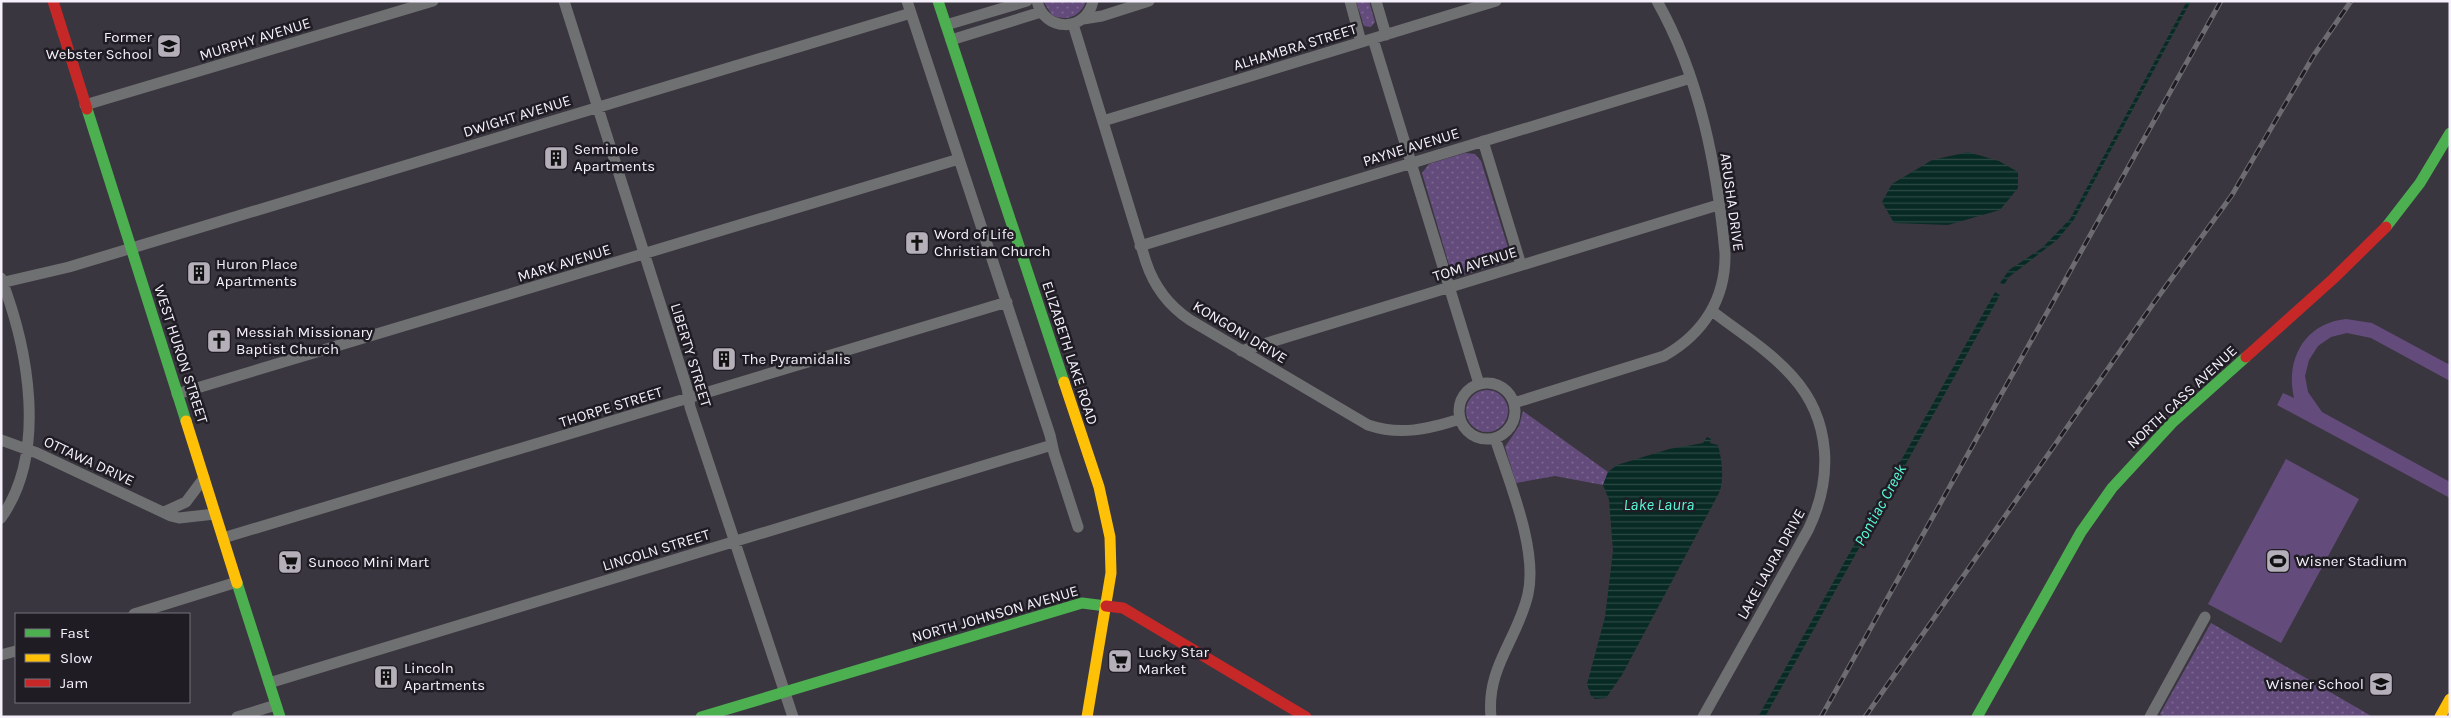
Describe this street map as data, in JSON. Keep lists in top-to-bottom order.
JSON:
{
  "streets": {
    "main road": [
      "ELIZABETH LAKE ROAD",
      "WEST HURON STREET",
      "NORTH CASS AVENUE",
      "NORTH JOHNSON AVENUE"
    ],
    "street": [
      "MURPHY AVENUE",
      "ALHAMBRA STREET",
      "DWIGHT AVENUE",
      "PAYNE AVENUE",
      "ARUSHA DRIVE",
      "MARK AVENUE",
      "TOM AVENUE",
      "KONGONI DRIVE",
      "LIBERTY STREET",
      "THORPE STREET",
      "OTTAWA DRIVE",
      "LINCOLN STREET",
      "LAKE LAURA DRIVE"
    ]
  },
  "crossings": [
    ["MURPHY AVENUE", "WEST HURON STREET"],
    ["ALHAMBRA STREET", "KONGONI DRIVE"],
    ["DWIGHT AVENUE", "WEST HURON STREET"],
    ["DWIGHT AVENUE", "LIBERTY STREET"],
    ["PAYNE AVENUE", "ARUSHA DRIVE"],
    ["PAYNE AVENUE", "KONGONI DRIVE"],
    ["ARUSHA DRIVE", "TOM AVENUE"],
    ["ARUSHA DRIVE", "KONGONI DRIVE"],
    ["ARUSHA DRIVE", "LAKE LAURA DRIVE"],
    ["MARK AVENUE", "WEST HURON STREET"],
    ["MARK AVENUE", "LIBERTY STREET"],
    ["TOM AVENUE", "KONGONI DRIVE"],
    ["ELIZABETH LAKE ROAD", "NORTH JOHNSON AVENUE"],
    ["WEST HURON STREET", "THORPE STREET"],
    ["WEST HURON STREET", "OTTAWA DRIVE"],
    ["WEST HURON STREET", "LINCOLN STREET"],
    ["LIBERTY STREET", "THORPE STREET"],
    ["LIBERTY STREET", "LINCOLN STREET"],
    ["LIBERTY STREET", "NORTH JOHNSON AVENUE"]
  ],
  "water": ["Lake Laura", "Pontiac Creek"],
  "places": {
    "school or university": ["Former Webster School", "Wisner School"],
    "building": [
      "Seminole Apartments",
      "Huron Place Apartments",
      "The Pyramidalis",
      "Lincoln Apartments"
    ],
    "church": ["Word of Life Christian Church", "Messiah Missionary Baptist Church"],
    "sports": ["Wisner Stadium"],
    "supermarket": ["Sunoco Mini Mart", "Lucky Star Market"]
  },
  "legend": ["Fast", "Slow", "Jam"]
}
